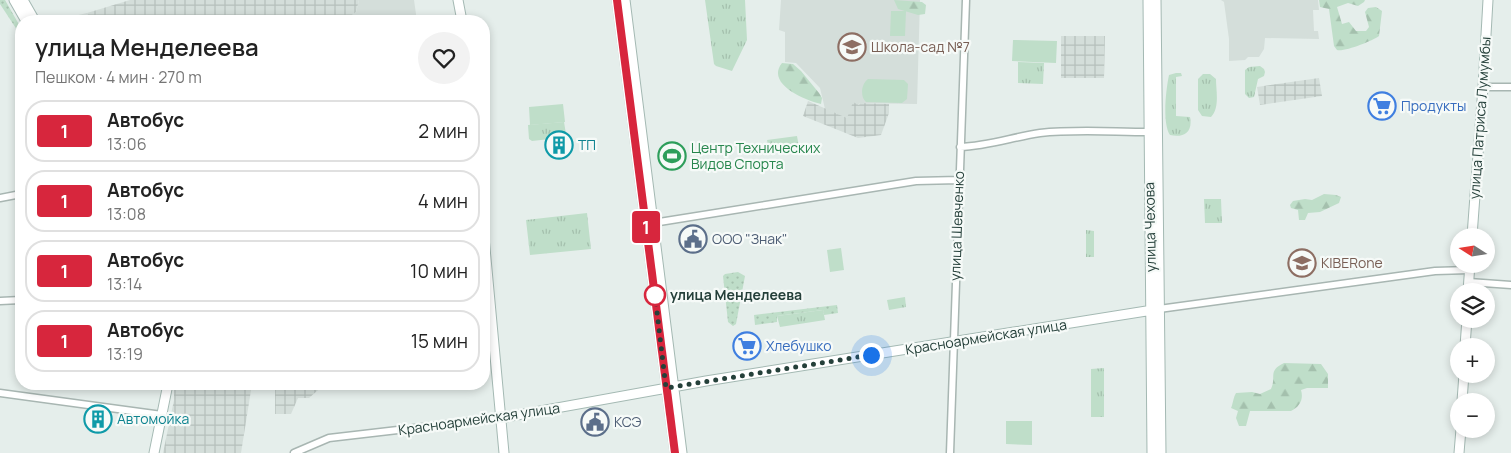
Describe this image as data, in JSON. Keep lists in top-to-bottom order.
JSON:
{
  "streets": {
    "street": [
      "улица Патриса Лумумбы",
      "улица Шевченко",
      "улица Чехова",
      "Красноармейская улица"
    ]
  },
  "crossings": [
    ["улица Шевченко", "Красноармейская улица"],
    ["улица Чехова", "Красноармейская улица"]
  ],
  "places": {
    "school or university": ["Школа-сад №7", "KIBERone"],
    "supermarket": ["Продукты", "Хлебушко"],
    "building": ["ТП", "Автомойка"],
    "sports": ["Центр Технических Видов Спорта"],
    "public building": ["ООО \"Знак\"", "КСЭ"],
    "other": ["улица Менделеева"]
  },
  "lines": ["bus line 1"],
  "north": "left",
  "page": {
    "on_map": "1",
    "heading": ["улица Менделеева", "Пешком · 4 мин · 270 m"],
    "list": [
      {
        "mark": "1",
        "name": "Автобус",
        "note": "13:06",
        "value": "2 мин"
      },
      {
        "mark": "1",
        "name": "Автобус",
        "note": "13:08",
        "value": "4 мин"
      },
      {
        "mark": "1",
        "name": "Автобус",
        "note": "13:14",
        "value": "10 мин"
      },
      {
        "mark": "1",
        "name": "Автобус",
        "note": "13:19",
        "value": "15 мин"
      }
    ],
    "map_buttons": ["+", "−"]
  }
}
